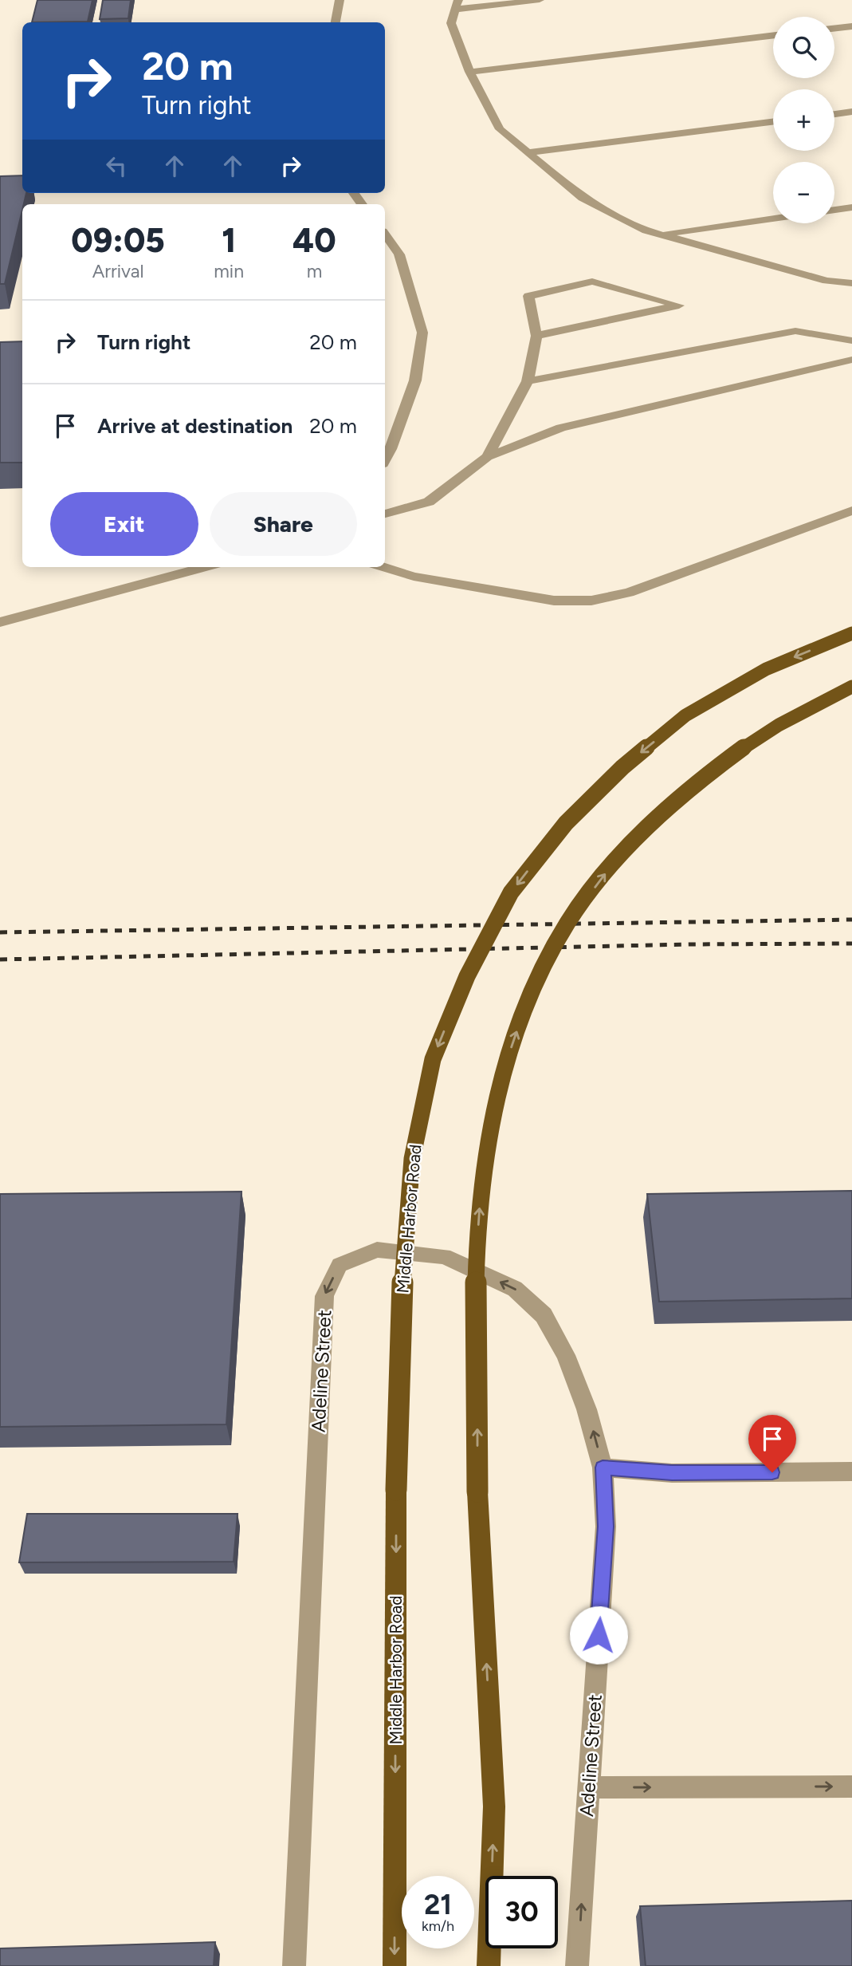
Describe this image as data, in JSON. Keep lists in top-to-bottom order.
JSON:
{
  "streets": {
    "main road": ["Middle Harbor Road"],
    "street": ["Adeline Street"]
  },
  "page": {
    "map_buttons": ["+", "−"],
    "turn": ["20 m", "Turn right"],
    "eta": [
      "09:05",
      "Arrival",
      "1",
      "min",
      "40",
      "m"
    ],
    "list": [
      {
        "name": "Turn right",
        "value": "20 m"
      },
      {
        "name": "Arrive at destination",
        "value": "20 m"
      }
    ],
    "buttons": ["Exit", "Share"],
    "speed": "21 km/h",
    "limit": "30"
  }
}
